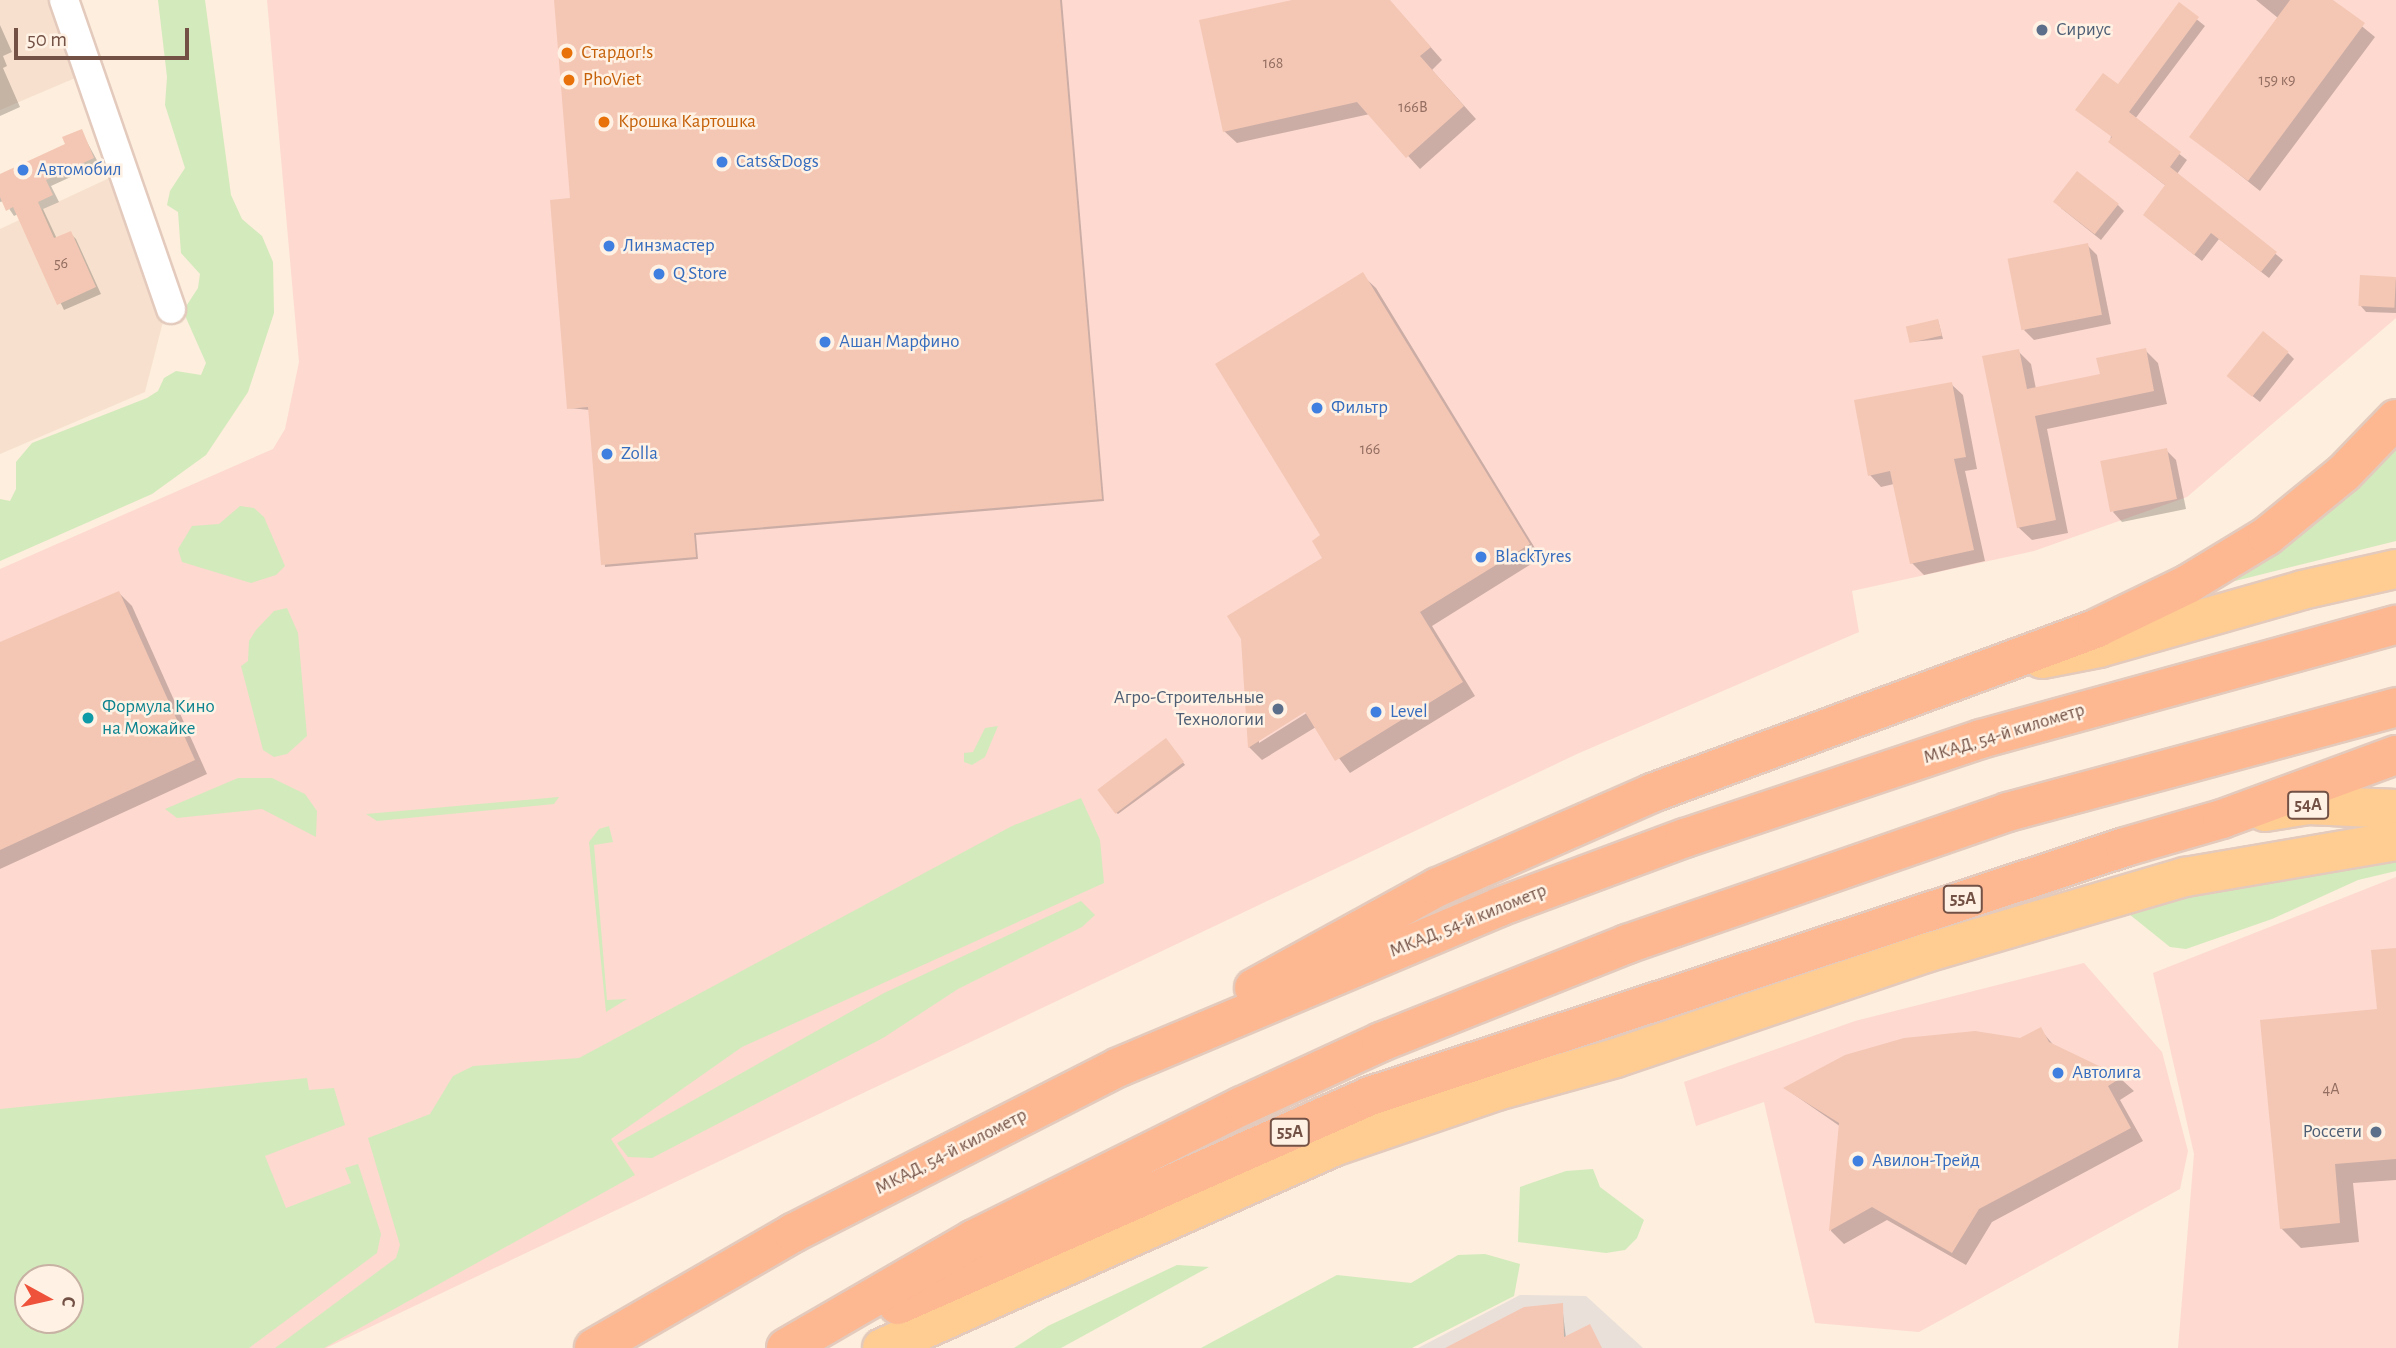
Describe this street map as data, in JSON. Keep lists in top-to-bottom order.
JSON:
{
  "streets": {
    "highway": ["МКАД, 54-й километр", "55А"],
    "main road": ["54А"]
  },
  "crossings": [
    ["54А", "55А"]
  ],
  "places": [
    "Сириус",
    "Стардог!s",
    "PhoViet",
    "Крошка Картошка",
    "Cats&Dogs",
    "Автомобил",
    "Линзмастер",
    "Q Store",
    "Ашан Марфино",
    "Фильтр",
    "Zolla",
    "BlackTyres",
    "Агро-Строительные Технологии",
    "Level",
    "Формула Кино на Можайке",
    "Автолига",
    "Россети",
    "Авилон-Трейд"
  ],
  "house_numbers": [
    "168",
    "159 к9",
    "166В",
    "56",
    "166",
    "4А"
  ],
  "scale_bar": "50 m",
  "north": "right"
}
